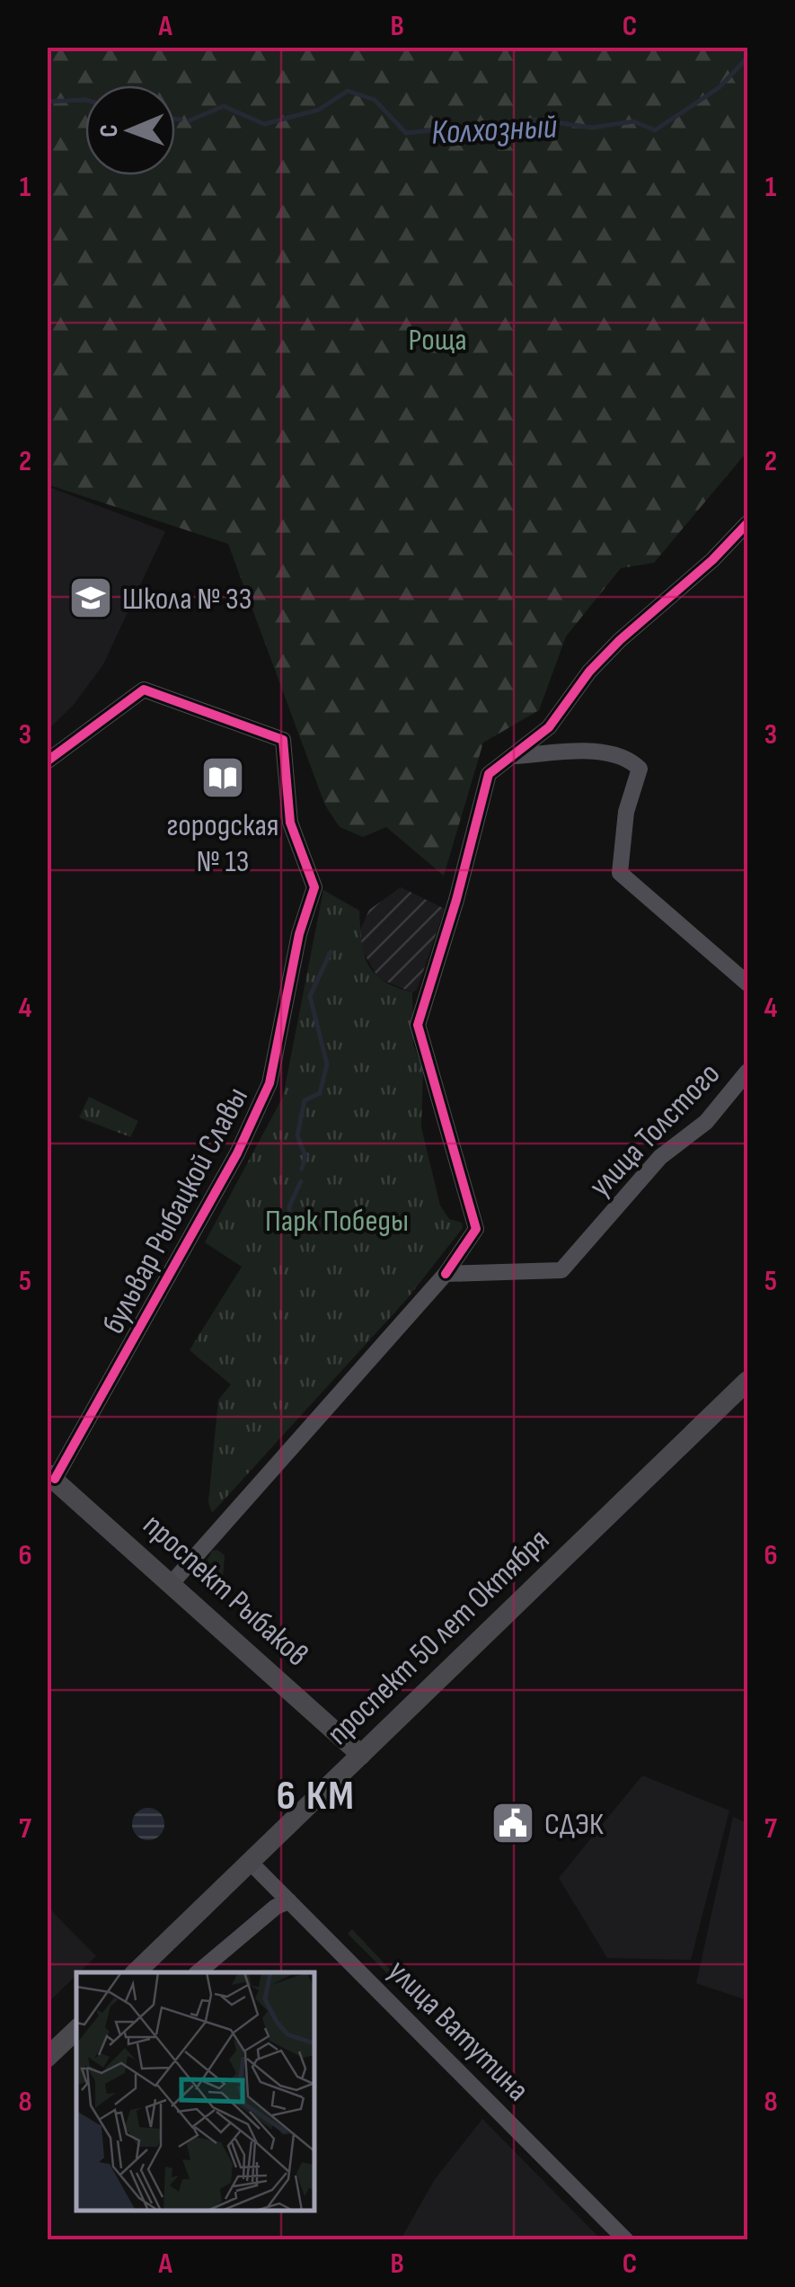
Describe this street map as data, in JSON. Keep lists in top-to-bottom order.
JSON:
{
  "streets": {
    "main road": ["проспект Рыбаков", "проспект 50 лет Октября"],
    "street": ["улица Толстого", "бульвар Рыбацкой Славы", "улица Ватутина"]
  },
  "crossings": [
    ["бульвар Рыбацкой Славы", "проспект Рыбаков"],
    ["проспект Рыбаков", "проспект 50 лет Октября"],
    ["проспект 50 лет Октября", "улица Ватутина"]
  ],
  "districts": ["6 КМ"],
  "water": ["Колхозный"],
  "parks": ["Роща", "Парк Победы"],
  "places": {
    "school or university": ["Школа № 33"],
    "library": ["городская № 13"],
    "public building": ["СДЭК"]
  },
  "north": "left",
  "grid": {
    "columns": ["A", "B", "C"],
    "rows": [
      "1",
      "2",
      "3",
      "4",
      "5",
      "6",
      "7",
      "8"
    ]
  }
}
